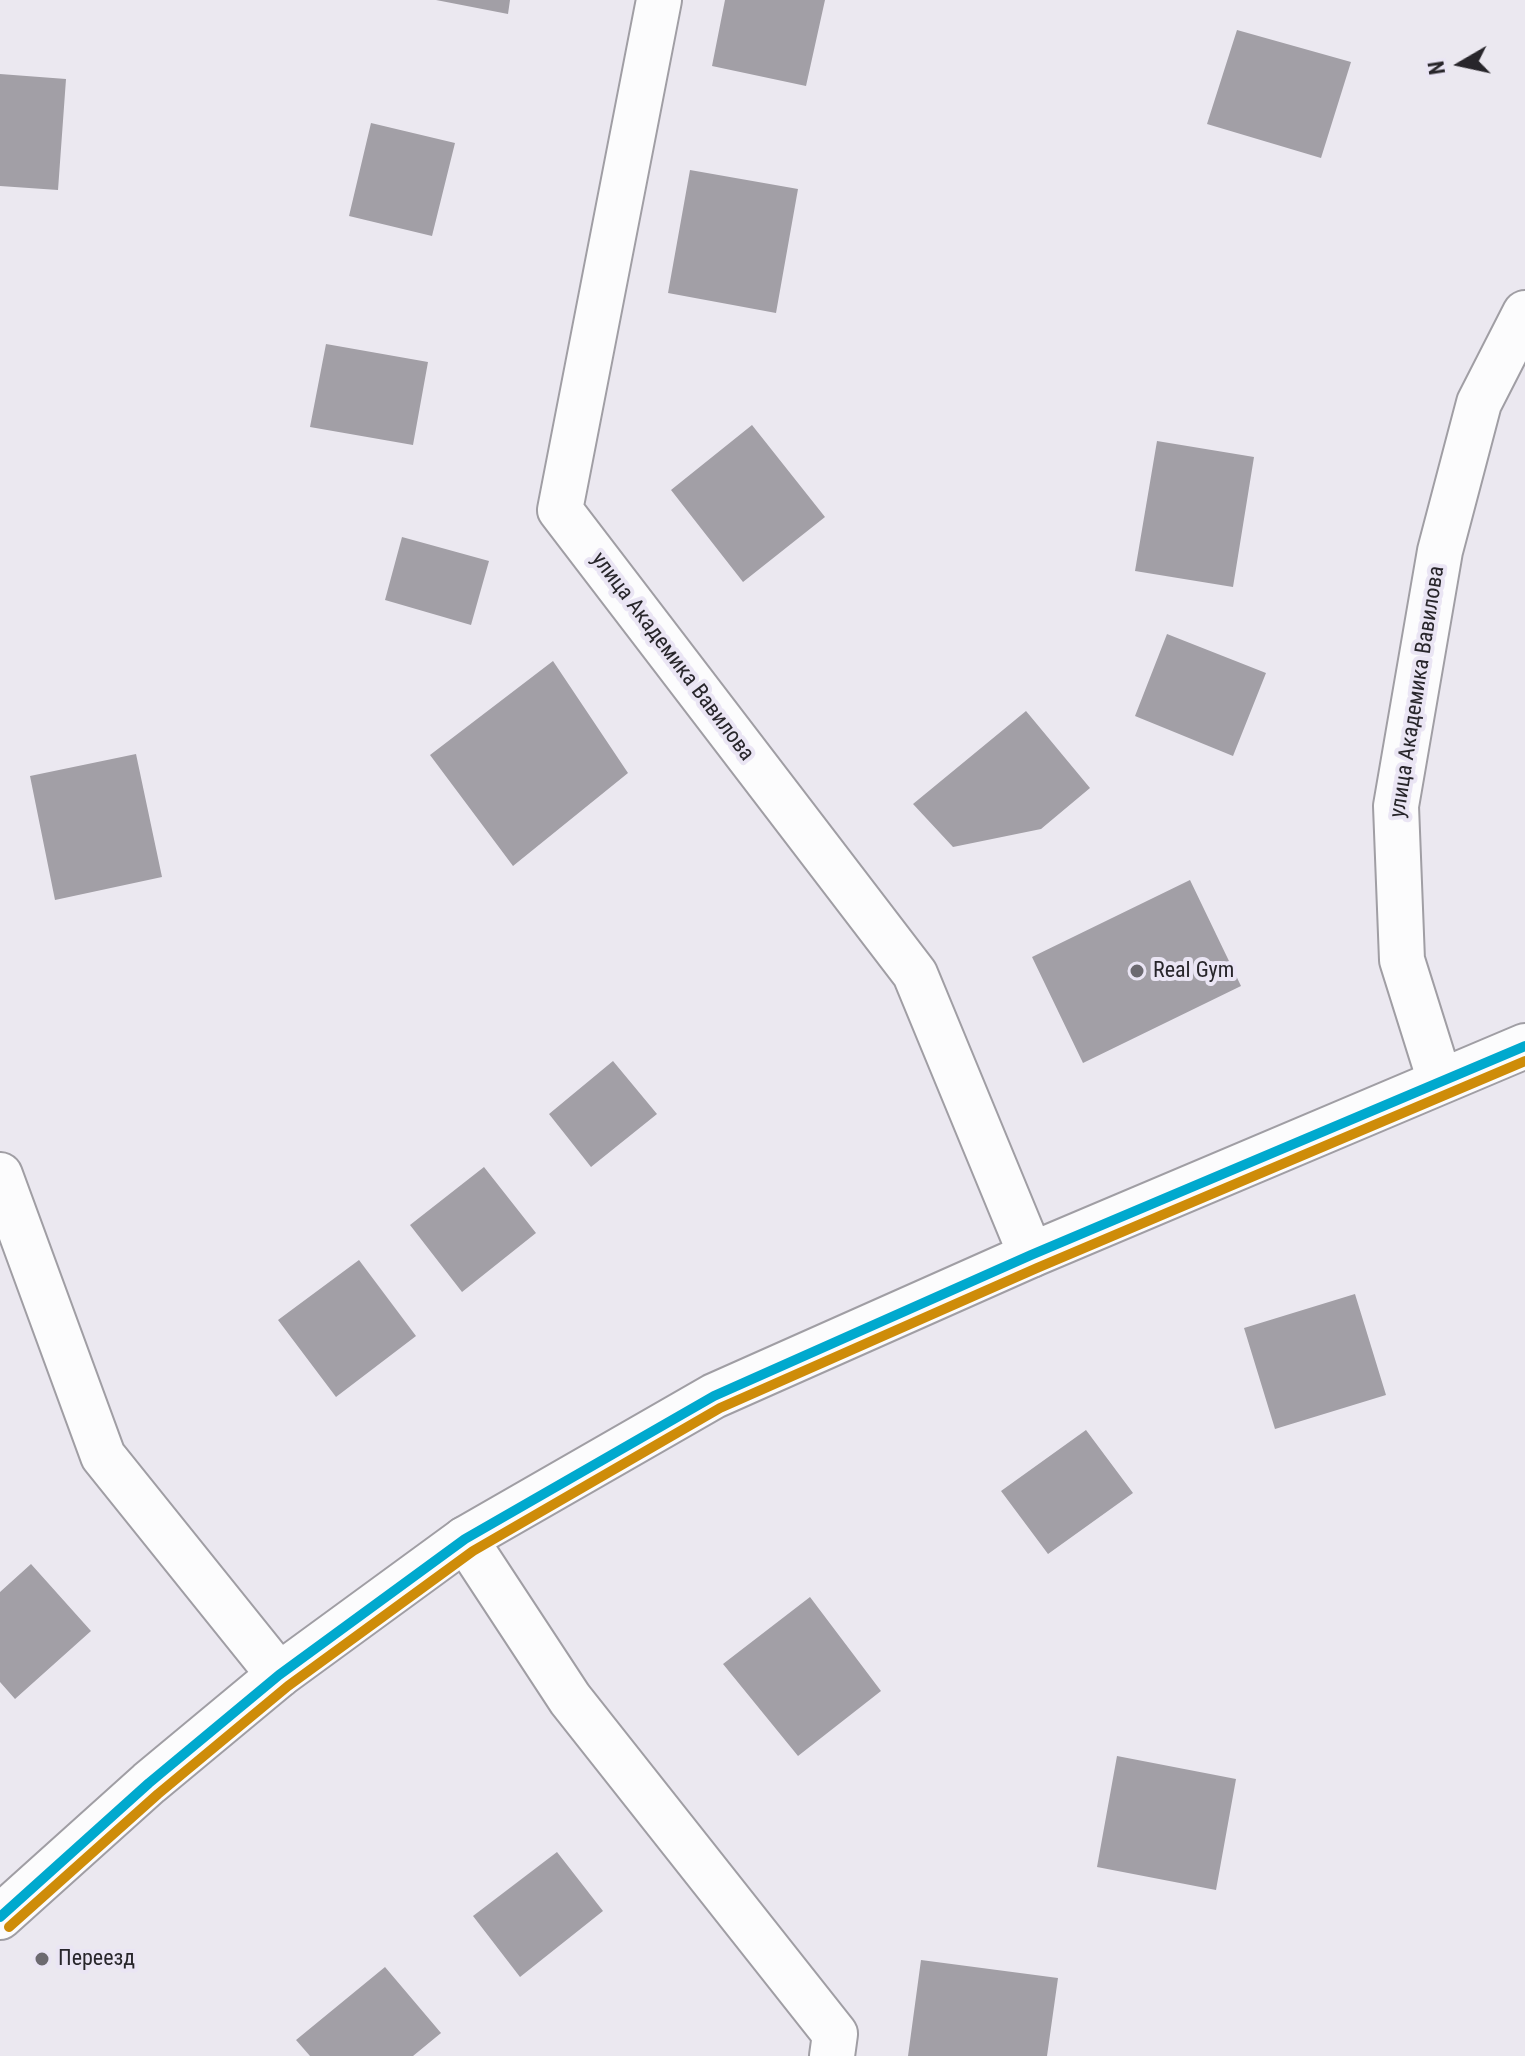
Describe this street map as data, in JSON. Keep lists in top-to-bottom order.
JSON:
{
  "streets": {
    "street": ["улица Академика Вавилова"]
  },
  "places": ["Real Gym", "Переезд"],
  "north": "left"
}
